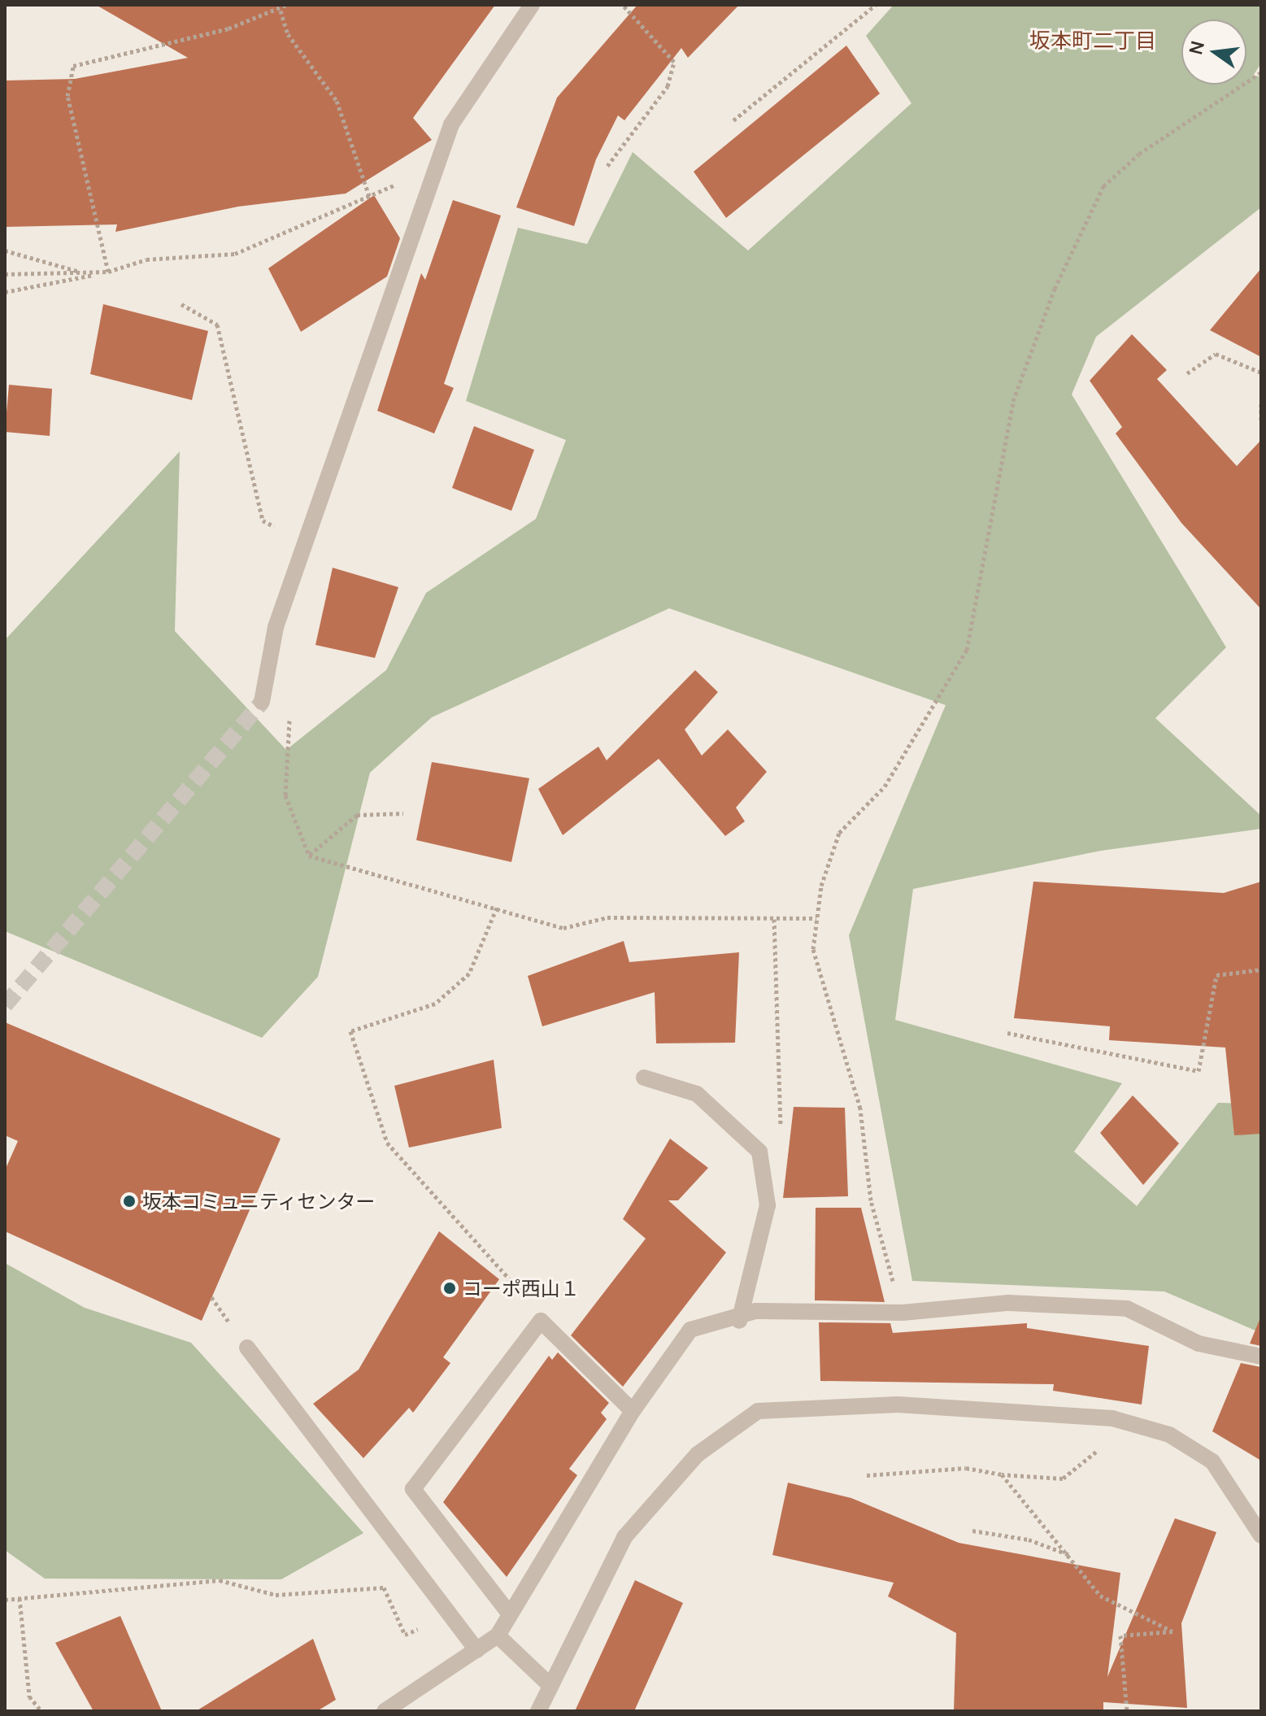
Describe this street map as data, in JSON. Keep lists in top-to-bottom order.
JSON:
{
  "districts": ["坂本町二丁目"],
  "places": ["坂本コミュニティセンター", "コーポ西山１"],
  "north": "left"
}
